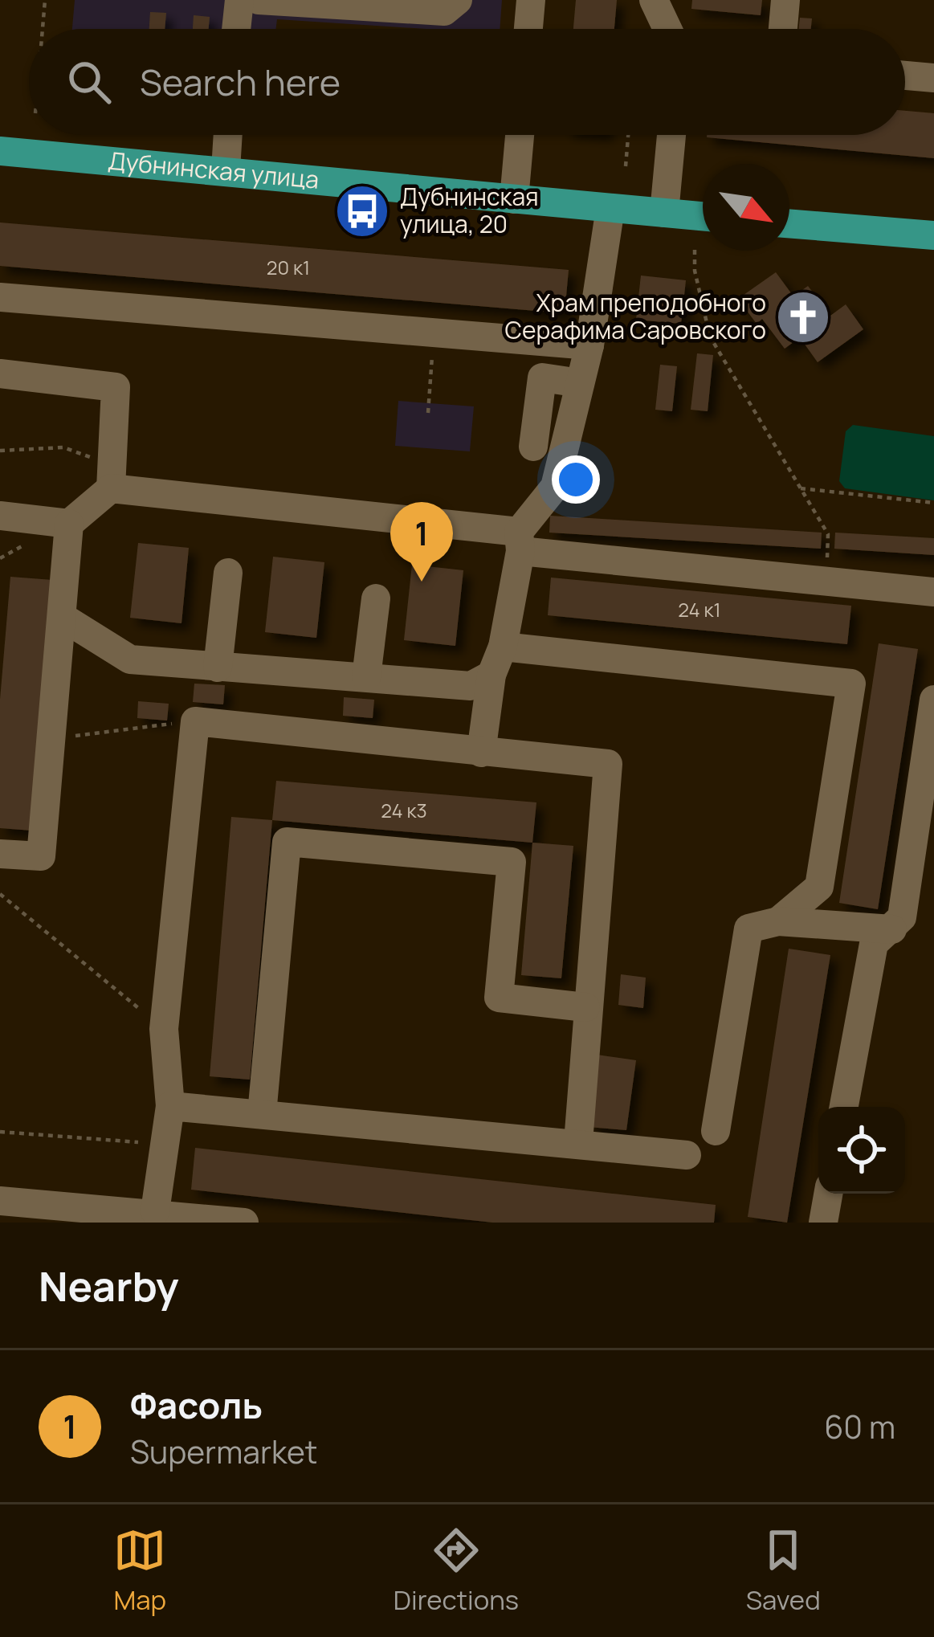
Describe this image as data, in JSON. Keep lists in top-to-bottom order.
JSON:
{
  "streets": {
    "main road": ["Дубнинская улица"]
  },
  "places": {
    "bus stop": ["Дубнинская улица, 20"],
    "church": ["Храм преподобного Серафима Саровского"]
  },
  "house_numbers": ["20 к1", "24 к1", "24 к3"],
  "north": "bottom right",
  "page": {
    "search": "Search here",
    "pins": "1",
    "heading": "Nearby",
    "list": [
      {
        "mark": "1",
        "name": "Фасоль",
        "note": "Supermarket",
        "value": "60 m"
      }
    ],
    "nav": ["Map", "Directions", "Saved"]
  }
}
